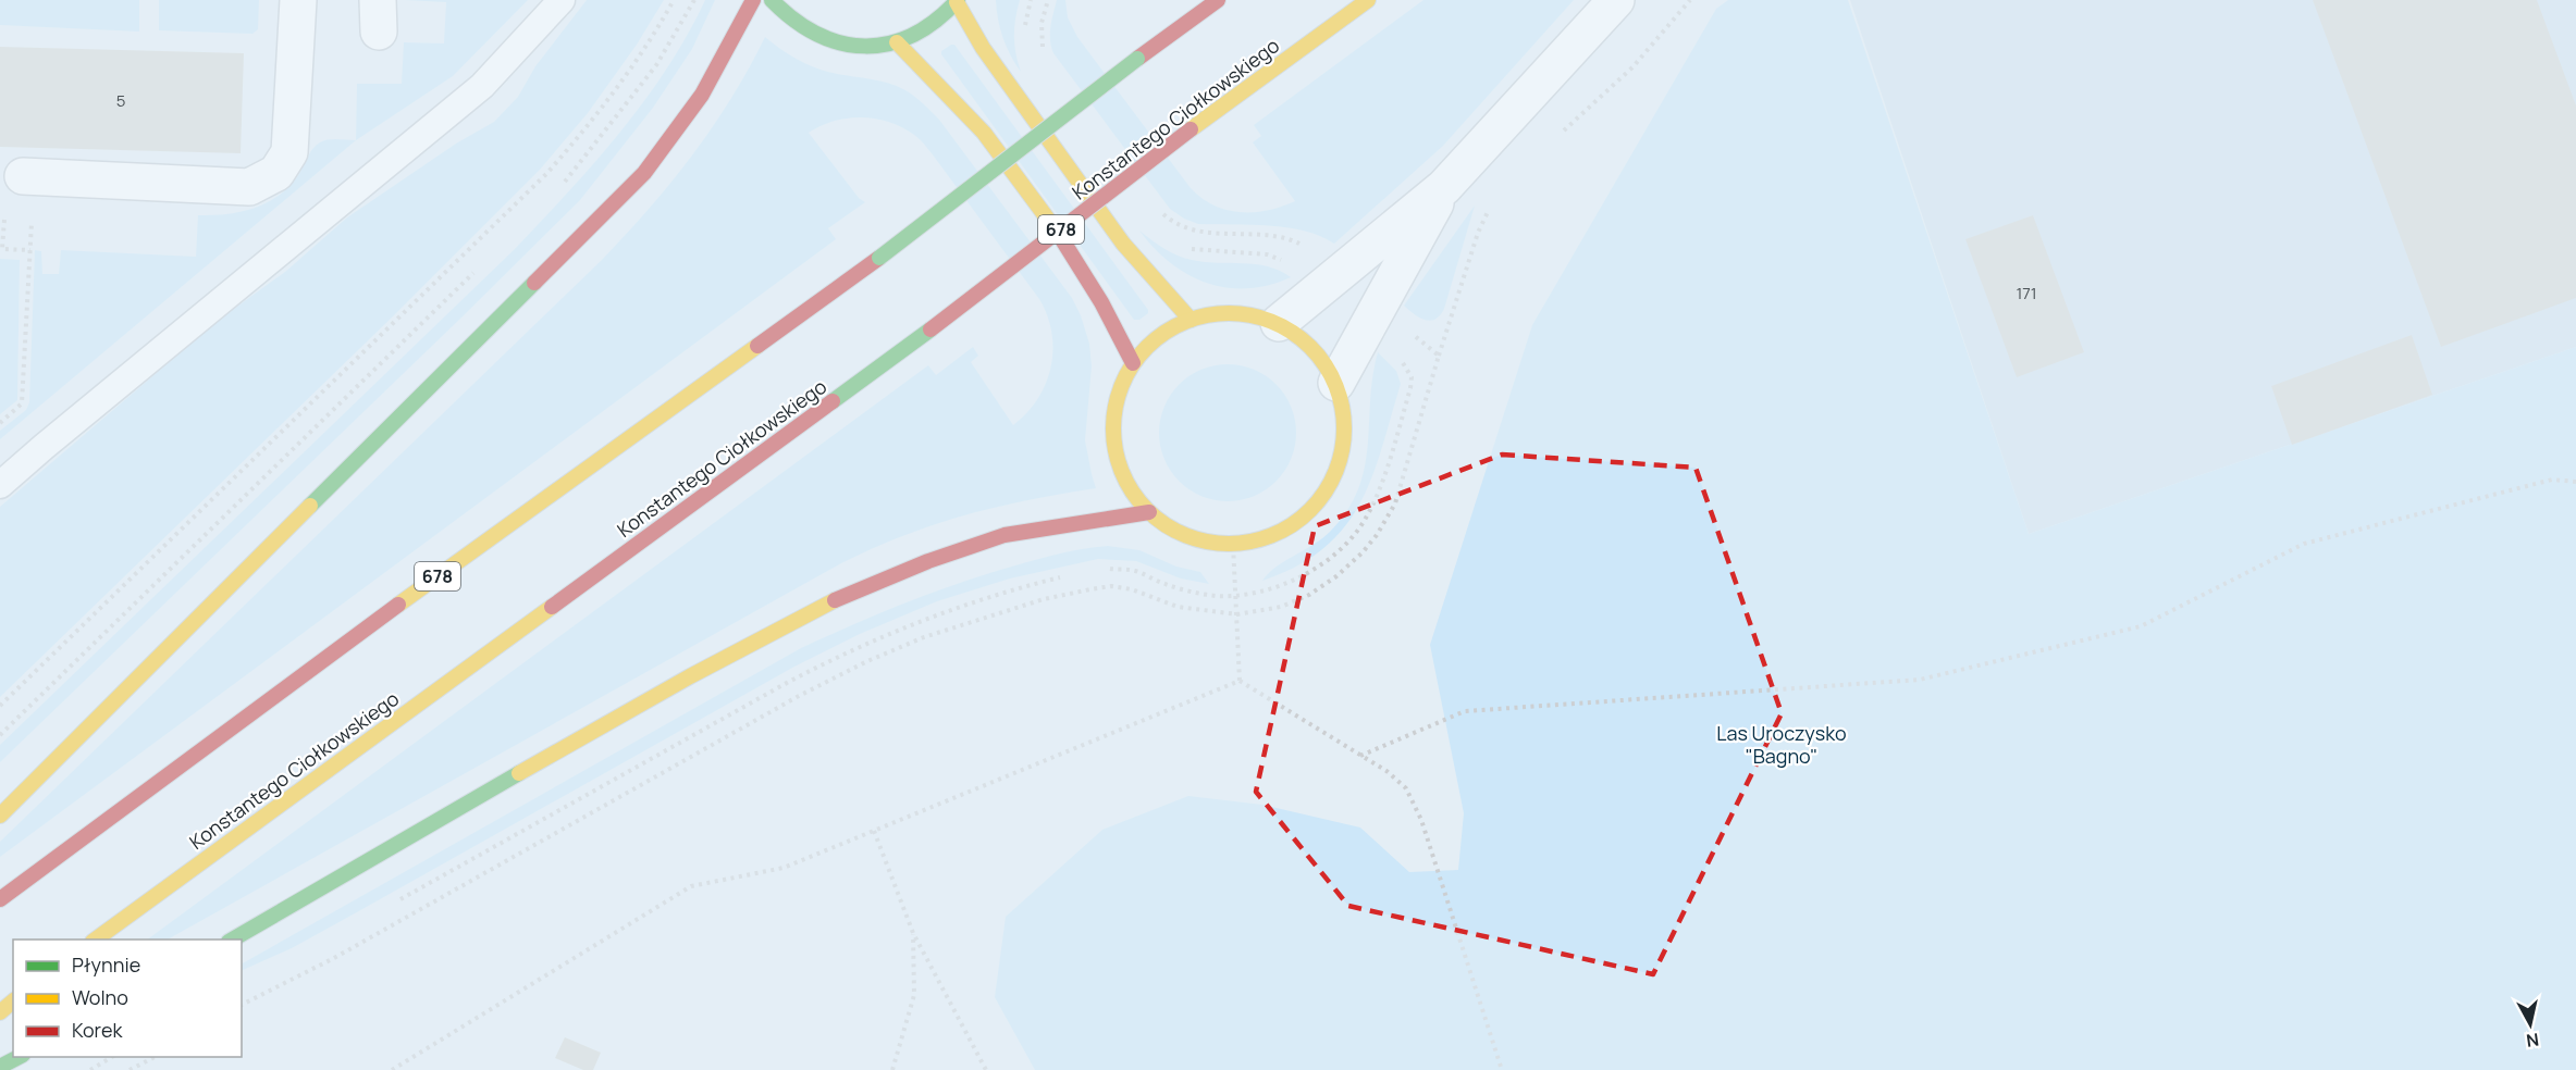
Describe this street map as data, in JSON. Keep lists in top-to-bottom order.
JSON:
{
  "streets": {
    "main road": ["Konstantego Ciołkowskiego", "678"]
  },
  "parks": ["Las Uroczysko \"Bagno\""],
  "house_numbers": ["5", "171"],
  "legend": ["Płynnie", "Wolno", "Korek"],
  "north": "bottom"
}
